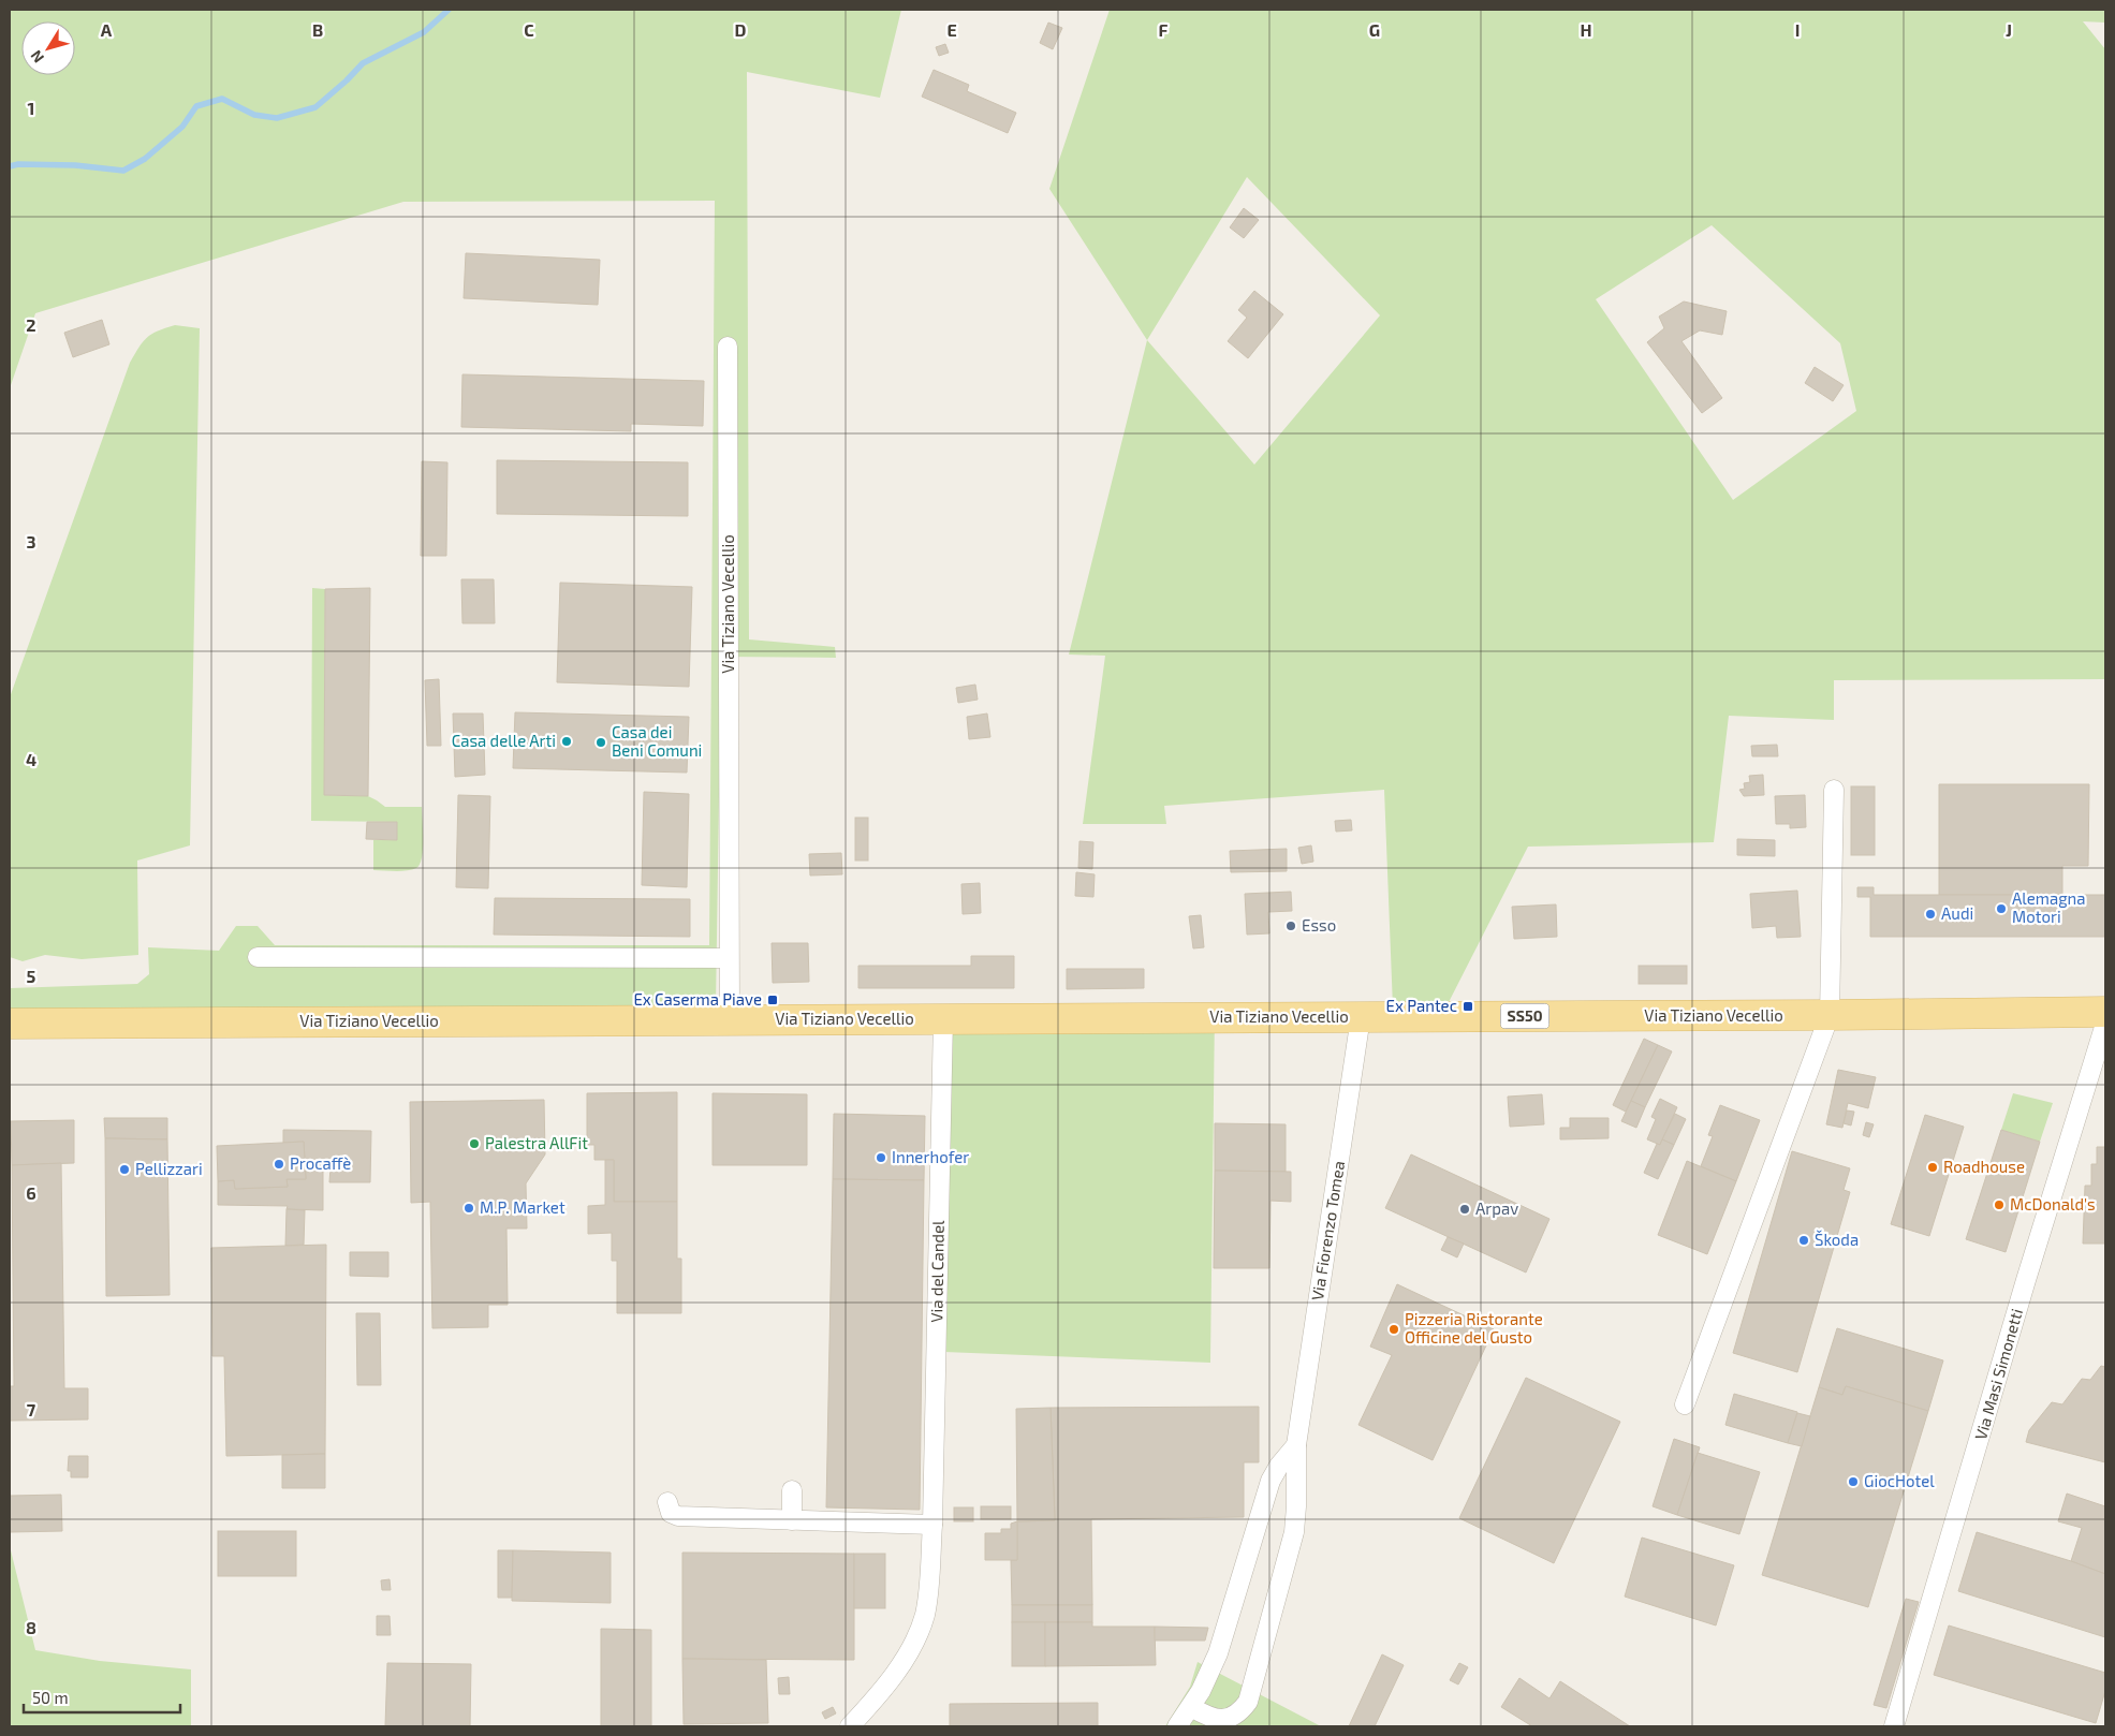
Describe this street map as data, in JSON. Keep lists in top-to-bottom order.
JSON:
{
  "streets": {
    "main road": ["Via Tiziano Vecellio", "SS50"],
    "street": ["Via Fiorenzo Tomea", "Via del Candel", "Via Masi Simonetti"]
  },
  "crossings": [
    ["Via Tiziano Vecellio", "Via Fiorenzo Tomea"],
    ["Via Tiziano Vecellio", "Via del Candel"]
  ],
  "places": {
    "other": [
      "Casa delle Arti",
      "Casa dei Beni Comuni",
      "Alemagna Motori",
      "Audi",
      "Esso",
      "Palestra AllFit",
      "Innerhofer",
      "Procaffè",
      "Roadhouse",
      "Pellizzari",
      "McDonald's",
      "M.P. Market",
      "Arpav",
      "Škoda",
      "Pizzeria Ristorante Officine del Gusto",
      "GiocHotel"
    ],
    "transit": ["Ex Caserma Piave", "Ex Pantec"]
  },
  "scale_bar": "50 m",
  "north": "bottom left",
  "grid": {
    "columns": [
      "A",
      "B",
      "C",
      "D",
      "E",
      "F",
      "G",
      "H",
      "I",
      "J"
    ],
    "rows": [
      "1",
      "2",
      "3",
      "4",
      "5",
      "6",
      "7",
      "8"
    ]
  }
}
